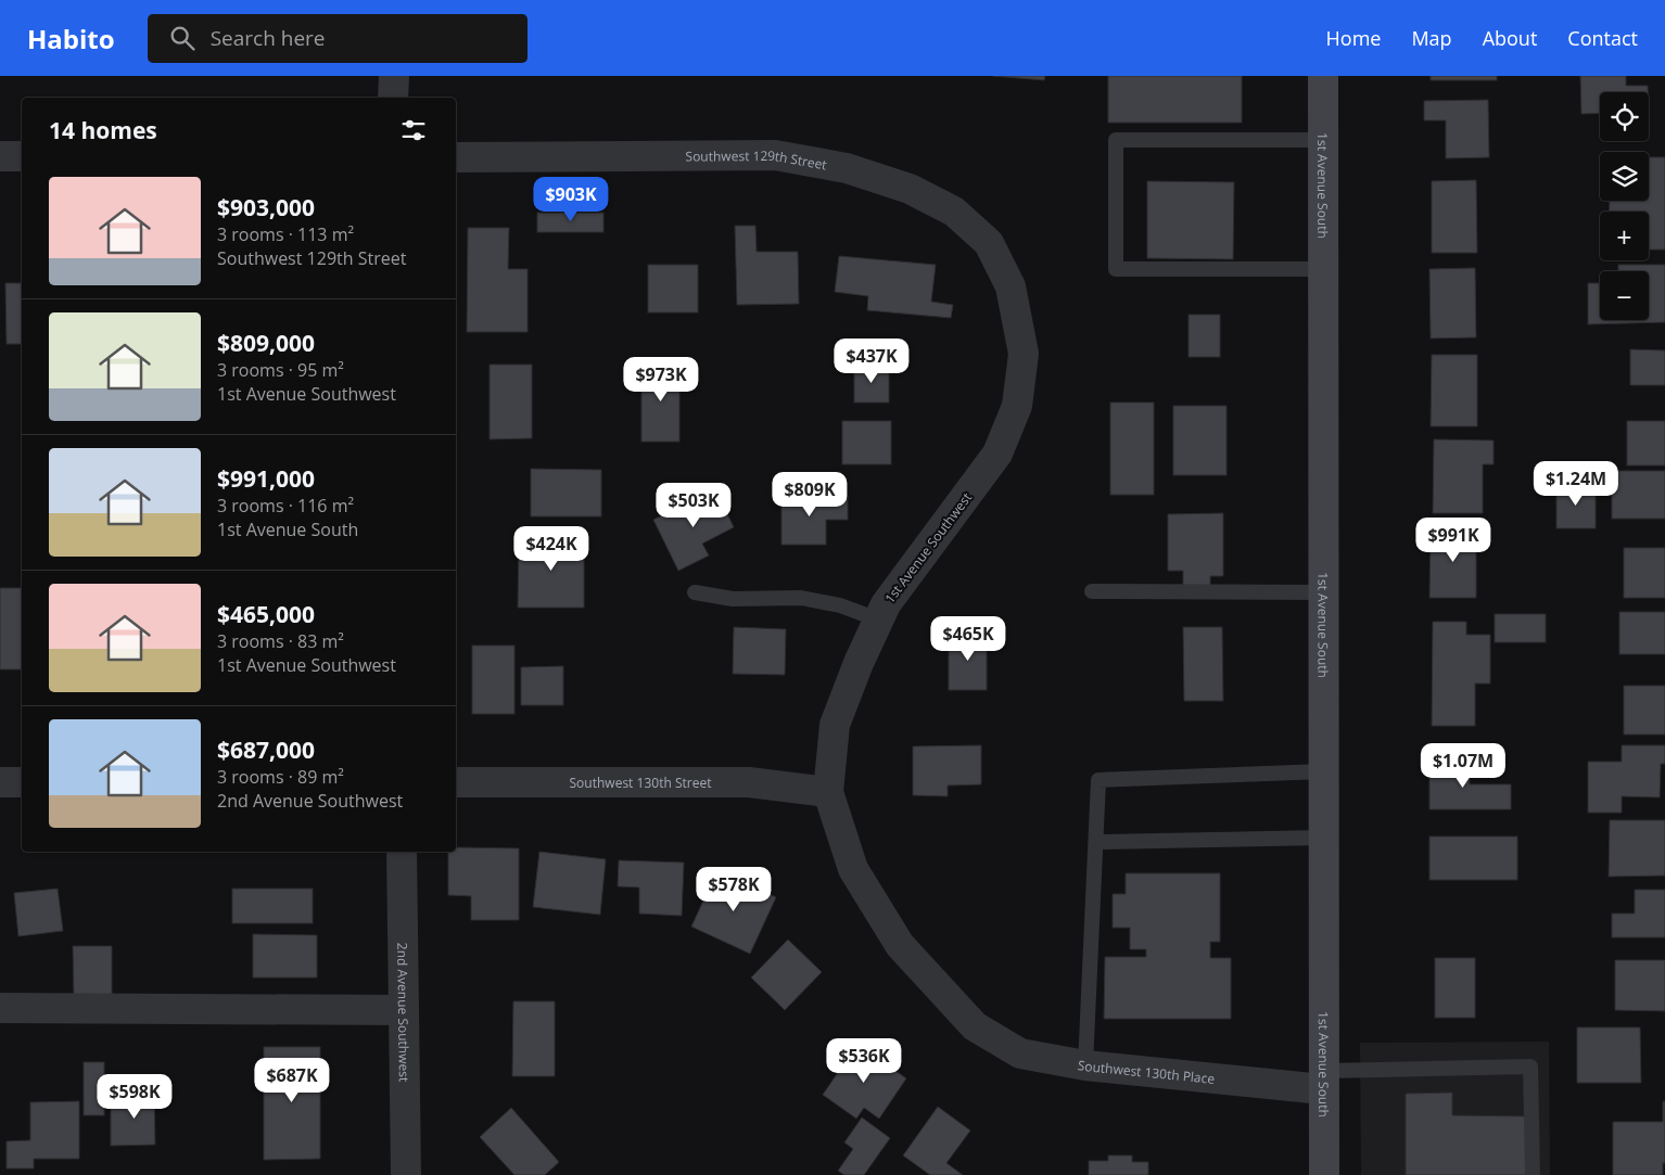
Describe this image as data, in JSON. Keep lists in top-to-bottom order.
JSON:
{
  "streets": {
    "main road": ["1st Avenue South"],
    "street": [
      "Southwest 129th Street",
      "1st Avenue Southwest",
      "Southwest 130th Street",
      "2nd Avenue Southwest",
      "Southwest 130th Place"
    ]
  },
  "crossings": [
    ["Southwest 129th Street", "1st Avenue Southwest"],
    ["1st Avenue South", "Southwest 130th Place"],
    ["1st Avenue Southwest", "Southwest 130th Street"],
    ["1st Avenue Southwest", "Southwest 130th Place"]
  ],
  "page": {
    "header": "Habito",
    "search": "Search here",
    "nav": [
      "Home",
      "Map",
      "About",
      "Contact"
    ],
    "map_buttons": ["+", "−"],
    "heading": "14 homes",
    "list": [
      {
        "name": "$903,000",
        "note": "3 rooms · 113 m² · Southwest 129th Street"
      },
      {
        "name": "$809,000",
        "note": "3 rooms · 95 m² · 1st Avenue Southwest"
      },
      {
        "name": "$991,000",
        "note": "3 rooms · 116 m² · 1st Avenue South"
      },
      {
        "name": "$465,000",
        "note": "3 rooms · 83 m² · 1st Avenue Southwest"
      },
      {
        "name": "$687,000",
        "note": "3 rooms · 89 m² · 2nd Avenue Southwest"
      }
    ],
    "price": [
      "$903K",
      "$437K",
      "$973K",
      "$1.24M",
      "$809K",
      "$503K",
      "$991K",
      "$424K",
      "$465K",
      "$1.07M",
      "$578K",
      "$536K",
      "$687K",
      "$598K"
    ]
  }
}
